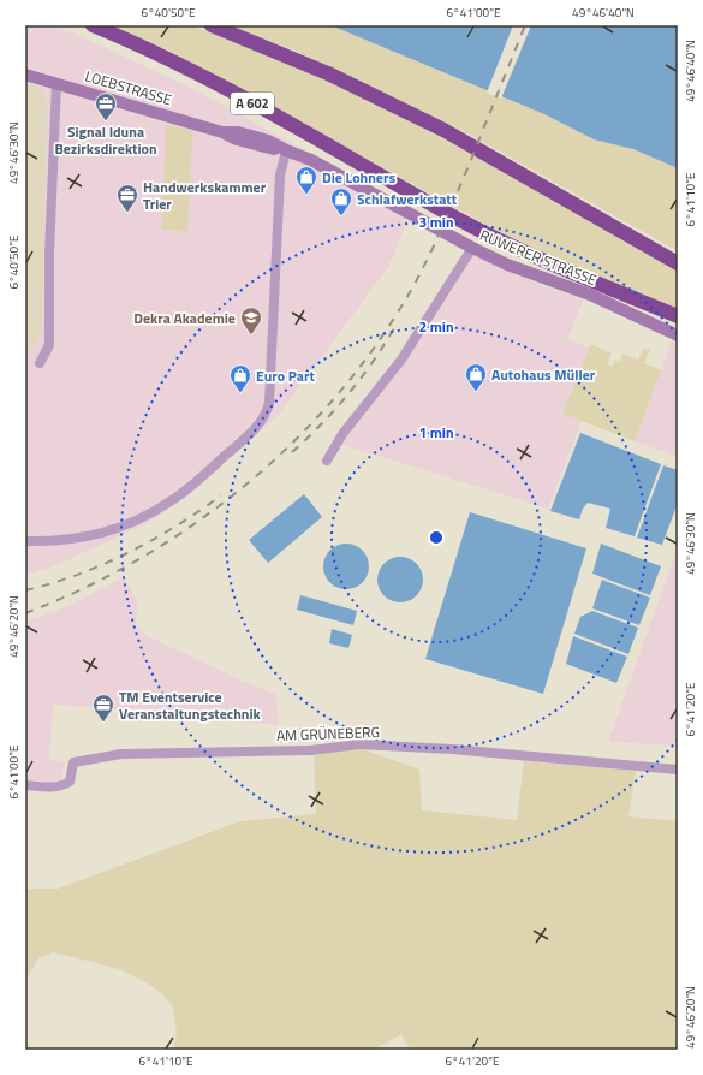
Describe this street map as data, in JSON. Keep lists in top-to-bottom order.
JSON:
{
  "streets": {
    "highway": ["A 602"],
    "main road": ["LOEBSTRASSE", "RUWERER STRASSE"],
    "street": ["AM GRÜNEBERG"]
  },
  "crossings": [
    ["LOEBSTRASSE", "RUWERER STRASSE"]
  ],
  "places": {
    "office": ["Signal Iduna Bezirksdirektion", "Handwerkskammer Trier", "TM Eventservice Veranstaltungstechnik"],
    "shop": [
      "Die Lohners",
      "Schlafwerkstatt",
      "Autohaus Müller",
      "Euro Part"
    ],
    "school or university": ["Dekra Akademie"]
  },
  "coordinates": [
    "6°40'50\"E",
    "6°41'00\"E",
    "49°46'40\"N",
    "49°46'30\"N",
    "6°41'10\"E",
    "49°46'20\"N",
    "6°41'20\"E"
  ],
  "rings": ["3 min", "2 min", "1 min"]
}
